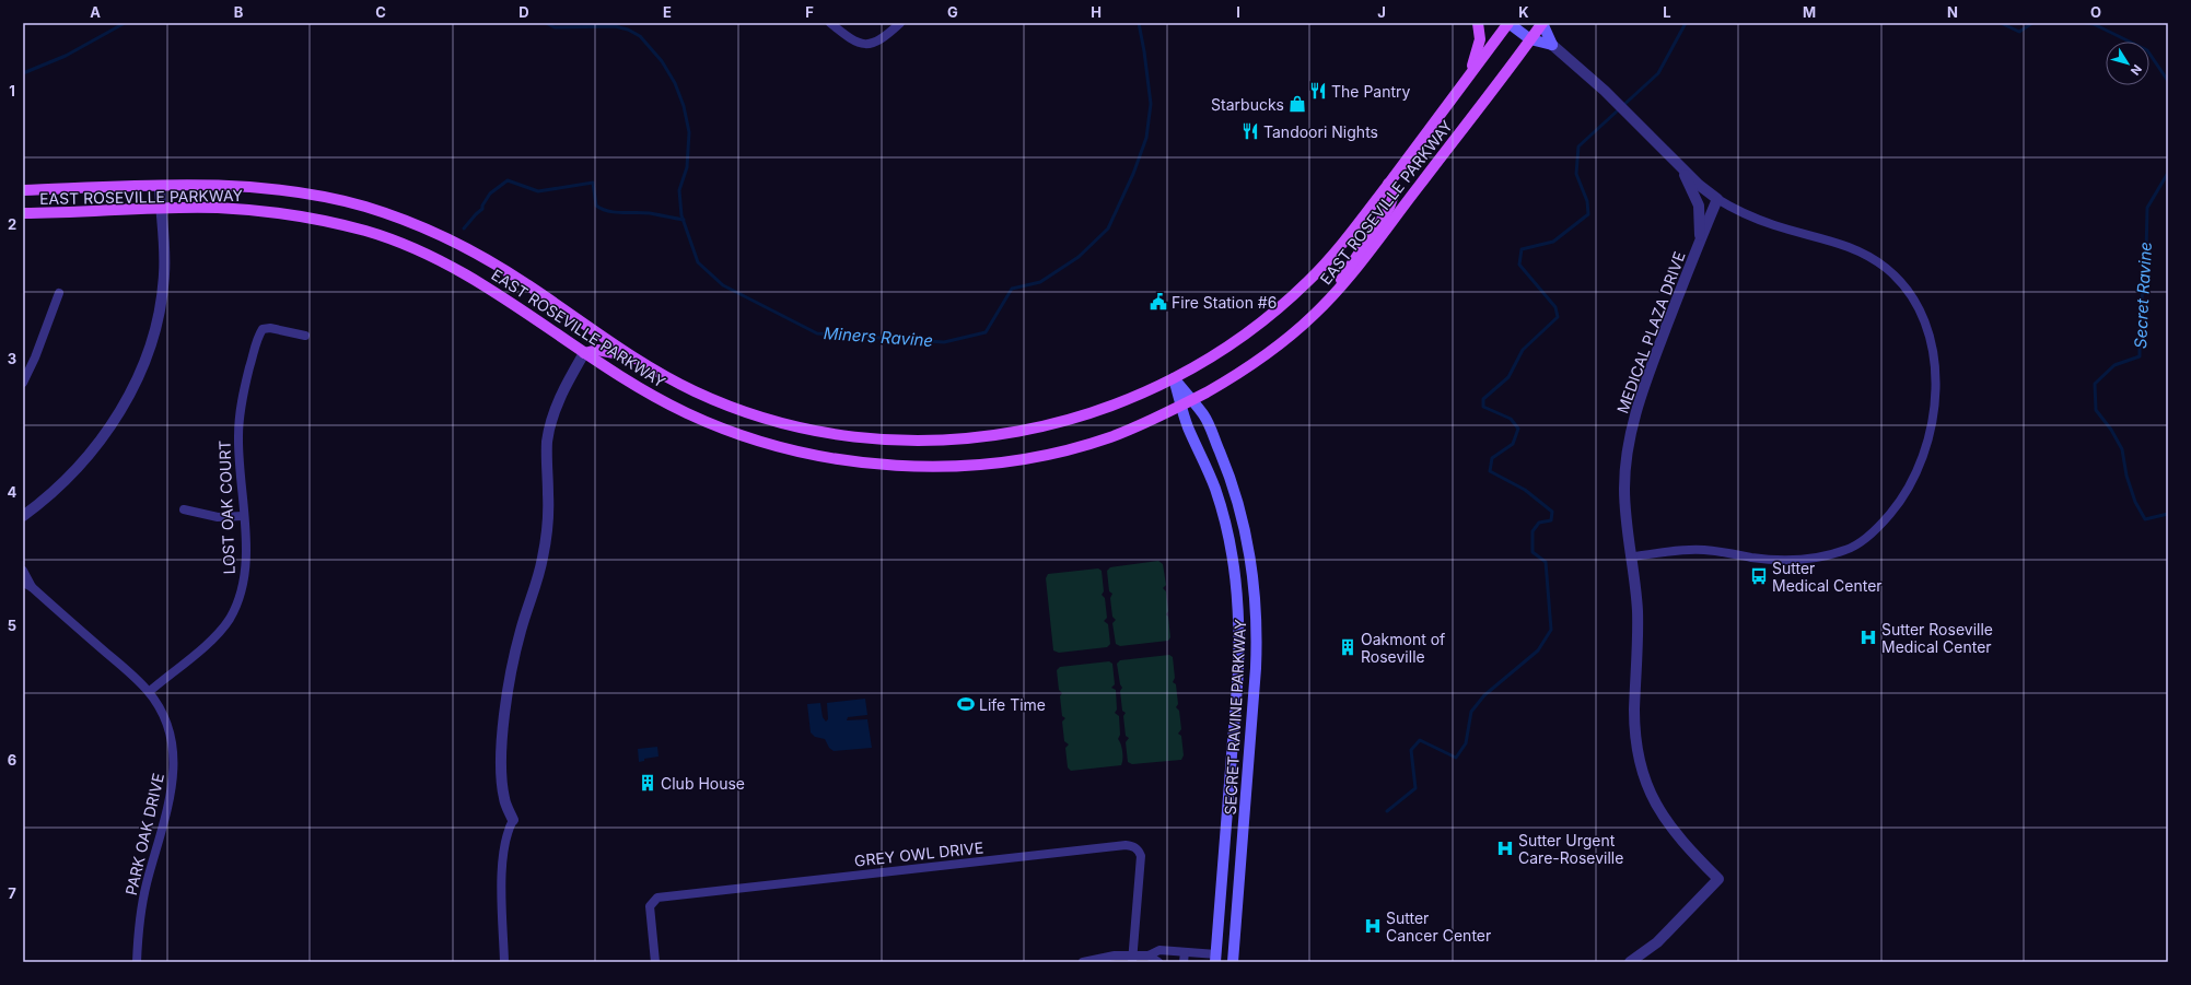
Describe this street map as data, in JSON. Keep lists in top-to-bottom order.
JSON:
{
  "streets": {
    "main road": ["EAST ROSEVILLE PARKWAY", "SECRET RAVINE PARKWAY"],
    "street": [
      "MEDICAL PLAZA DRIVE",
      "LOST OAK COURT",
      "PARK OAK DRIVE",
      "GREY OWL DRIVE"
    ]
  },
  "crossings": [
    ["EAST ROSEVILLE PARKWAY", "SECRET RAVINE PARKWAY"],
    ["LOST OAK COURT", "PARK OAK DRIVE"]
  ],
  "water": ["Secret Ravine", "Miners Ravine"],
  "places": {
    "restaurant": ["The Pantry", "Tandoori Nights"],
    "shop": ["Starbucks"],
    "public building": ["Fire Station #6"],
    "bus stop": ["Sutter Medical Center"],
    "hospital": ["Sutter Roseville Medical Center", "Sutter Urgent Care-Roseville", "Sutter Cancer Center"],
    "building": ["Oakmont of Roseville", "Club House"],
    "sports": ["Life Time"]
  },
  "north": "bottom right",
  "grid": {
    "columns": [
      "A",
      "B",
      "C",
      "D",
      "E",
      "F",
      "G",
      "H",
      "I",
      "J",
      "K",
      "L",
      "M",
      "N",
      "O"
    ],
    "rows": [
      "1",
      "2",
      "3",
      "4",
      "5",
      "6",
      "7"
    ]
  }
}
